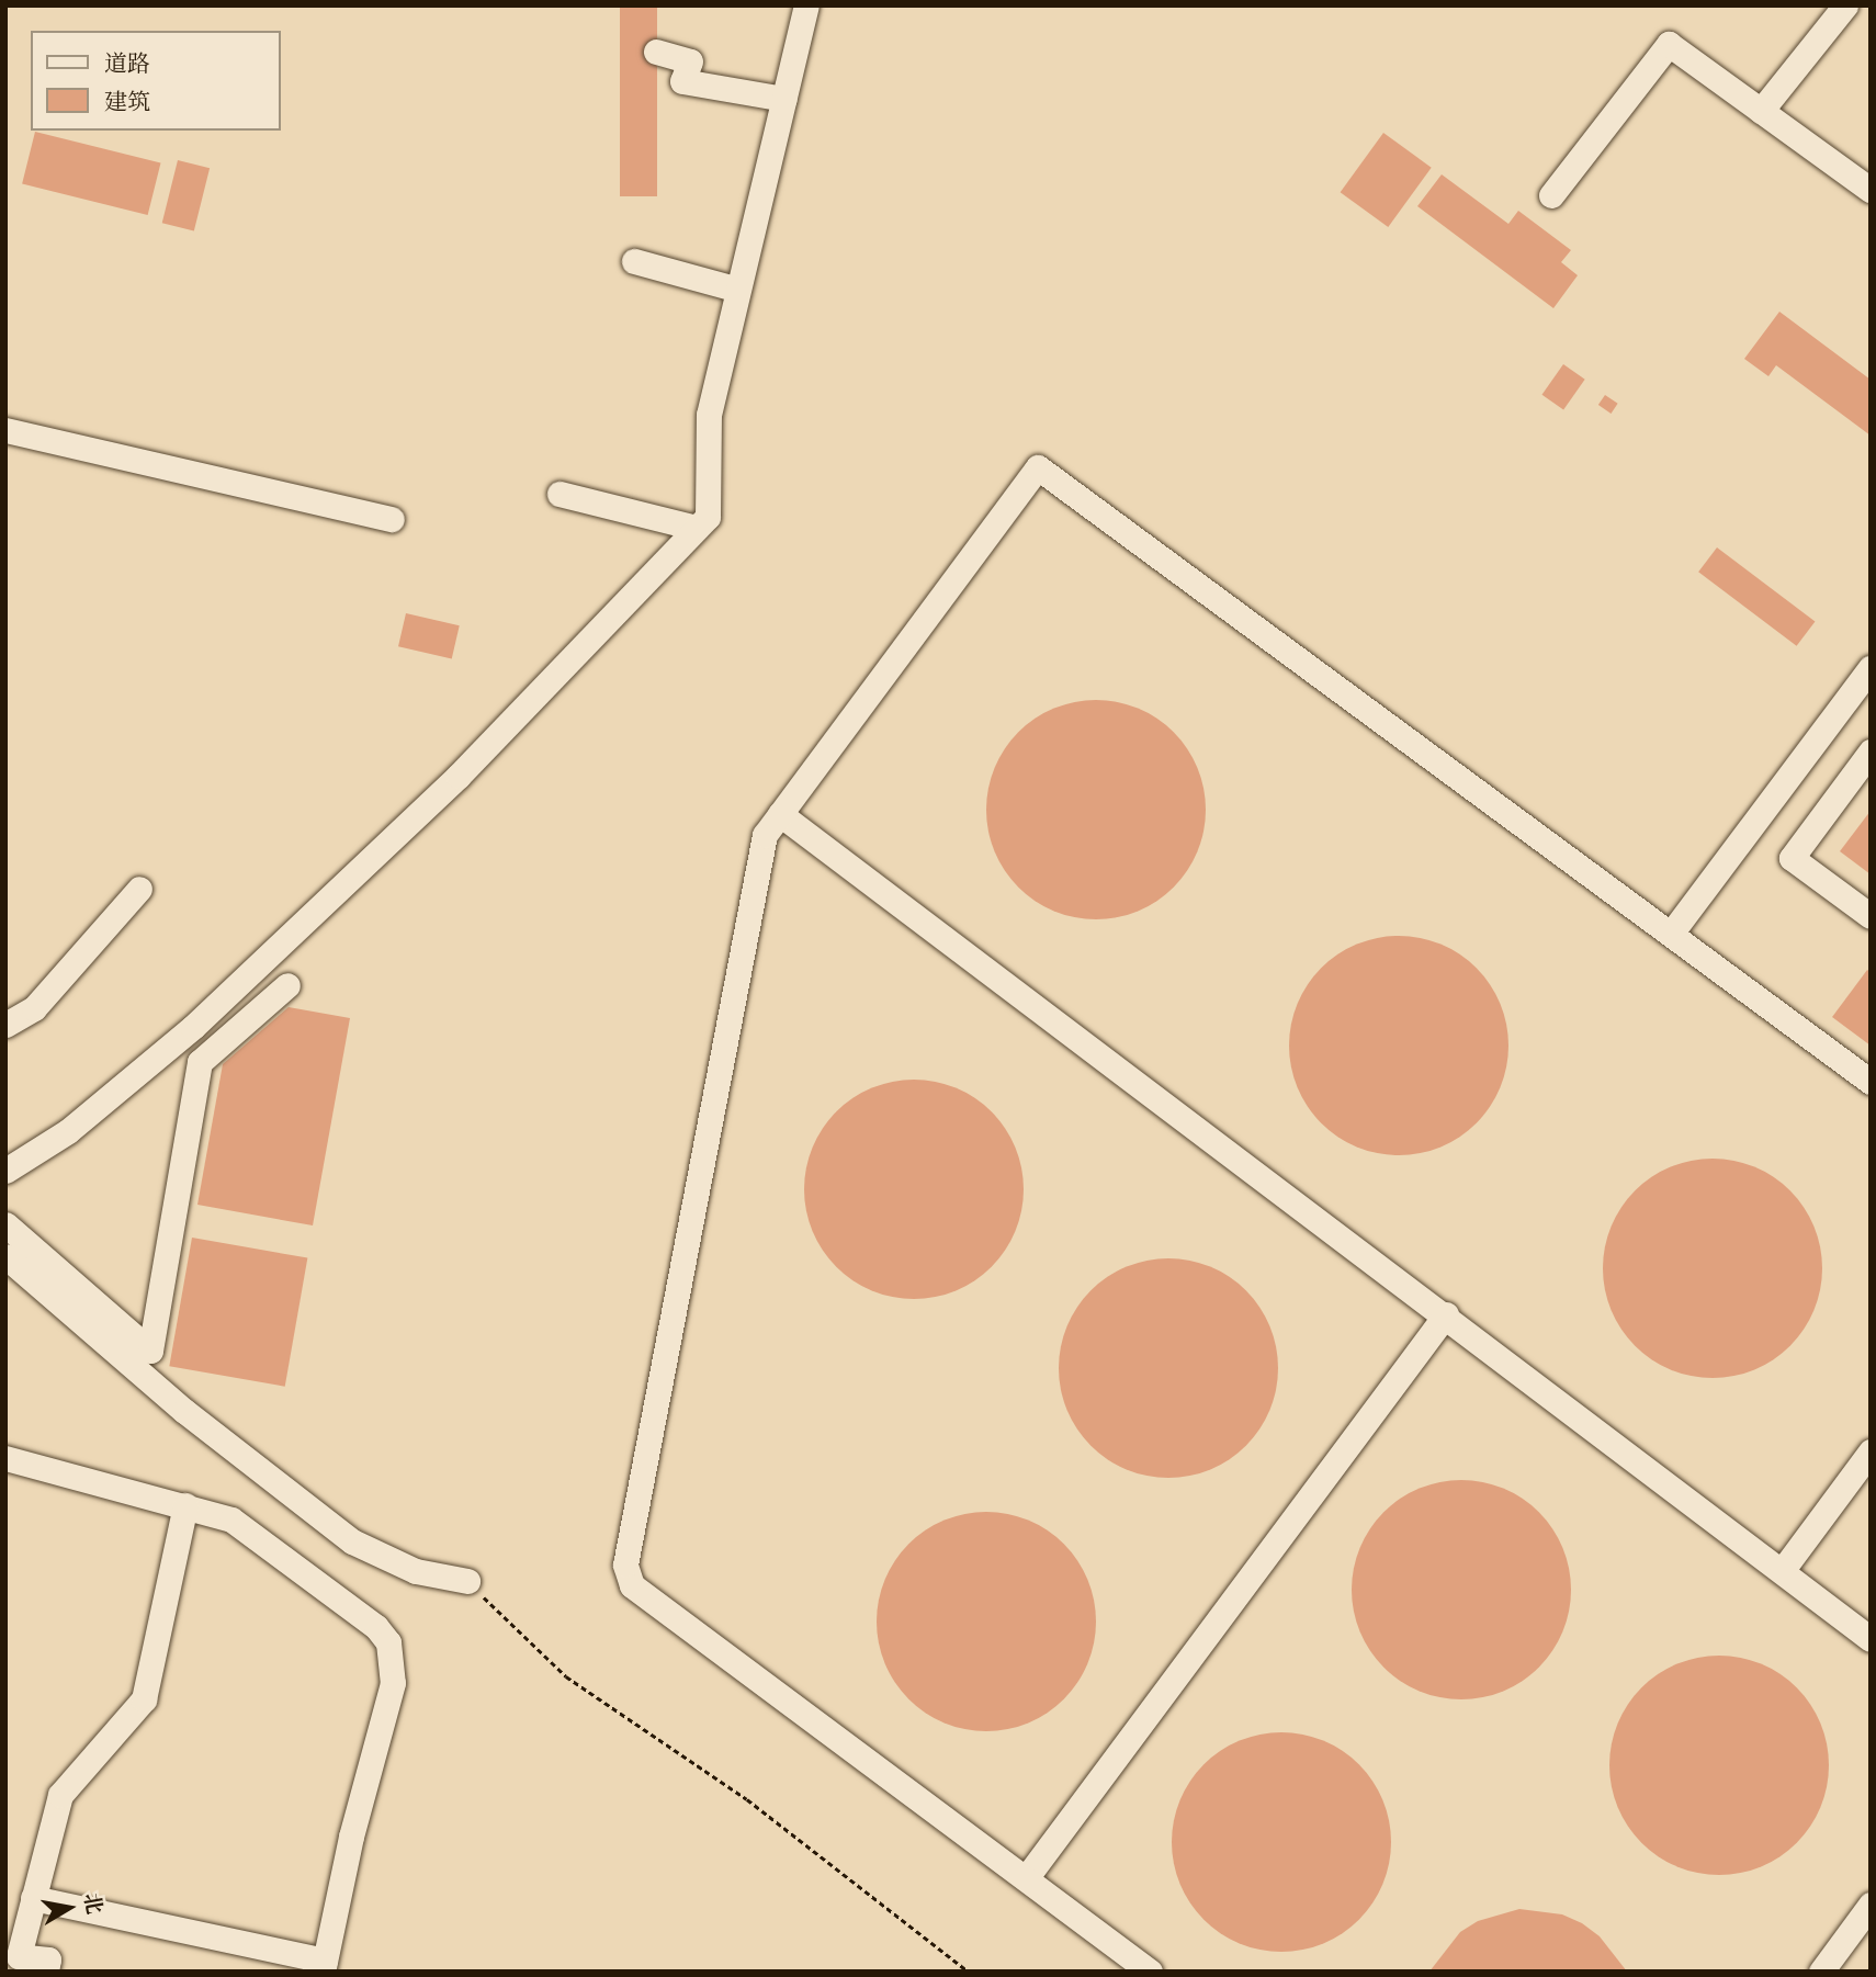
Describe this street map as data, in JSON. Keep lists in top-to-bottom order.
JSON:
{
  "legend": ["道路", "建筑"],
  "north": "right"
}
